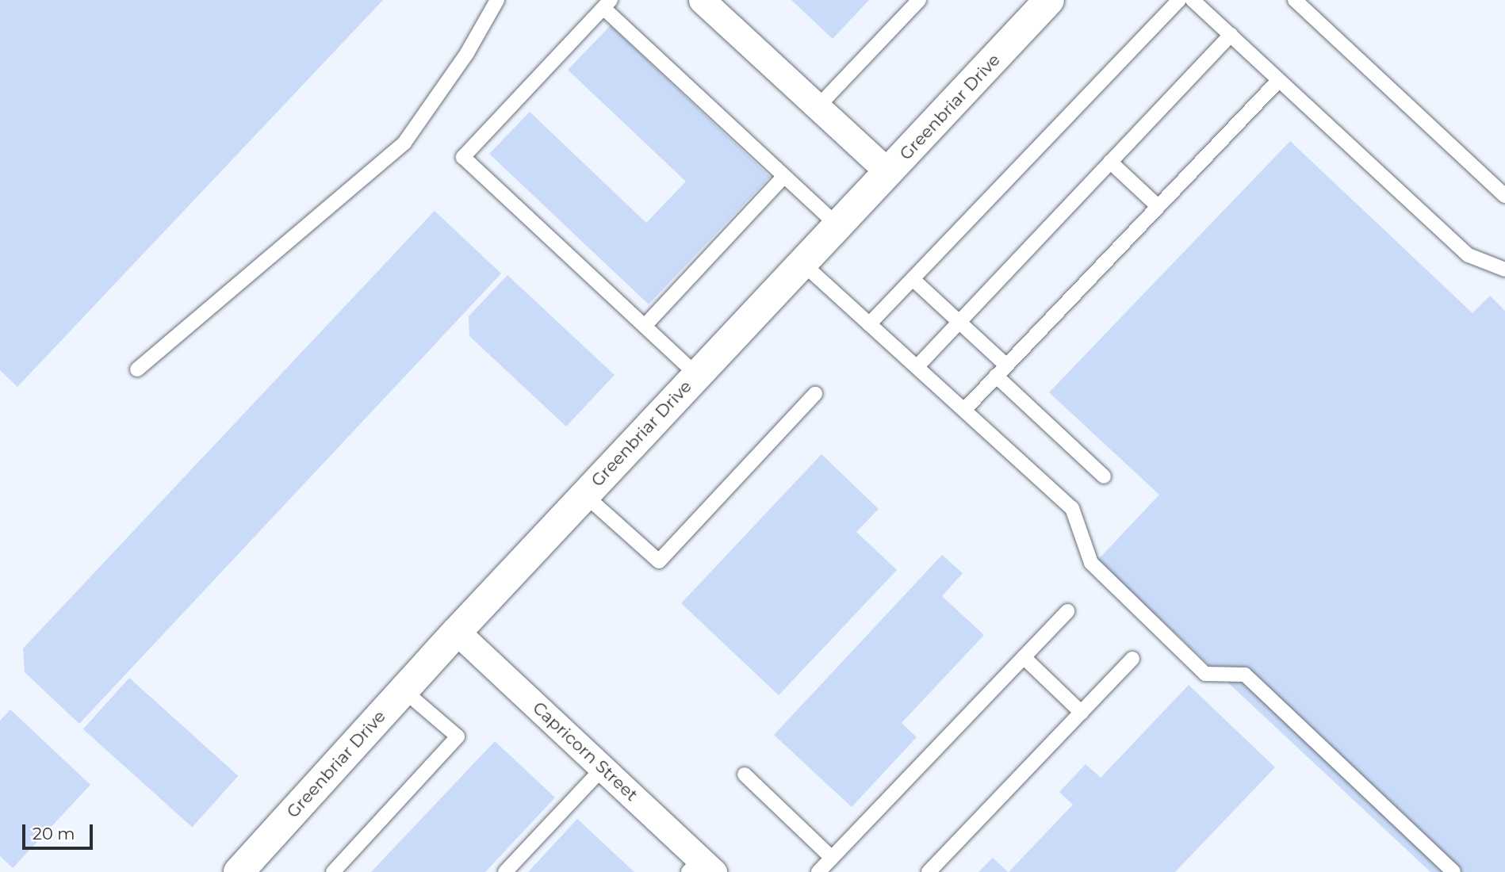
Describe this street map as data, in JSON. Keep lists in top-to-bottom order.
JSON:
{
  "streets": {
    "street": ["Greenbriar Drive", "Capricorn Street"]
  },
  "crossings": [
    ["Greenbriar Drive", "Capricorn Street"]
  ],
  "scale_bar": "20 m"
}
